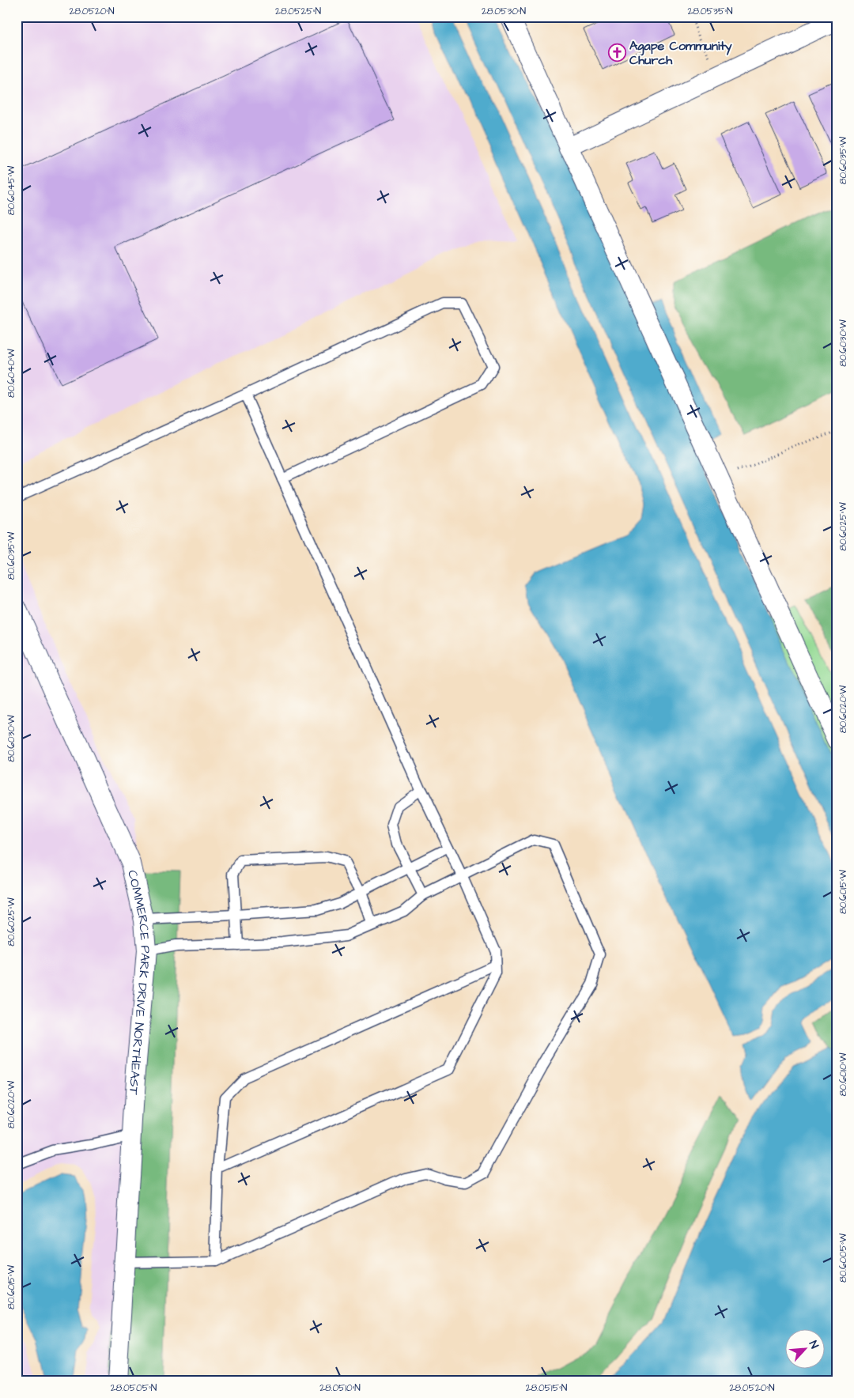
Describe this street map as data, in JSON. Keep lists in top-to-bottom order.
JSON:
{
  "streets": {
    "street": ["COMMERCE PARK DRIVE NORTHEAST"]
  },
  "places": {
    "church": ["Agape Community Church"]
  },
  "north": "top right",
  "coordinates": [
    "28.0520°N",
    "28.0525°N",
    "28.0530°N",
    "28.0535°N",
    "80.6035°W",
    "80.6045°W",
    "80.6030°W",
    "80.6040°W",
    "80.6025°W",
    "80.6020°W",
    "80.6015°W",
    "80.6010°W",
    "80.6005°W",
    "28.0505°N",
    "28.0510°N",
    "28.0515°N"
  ]
}
